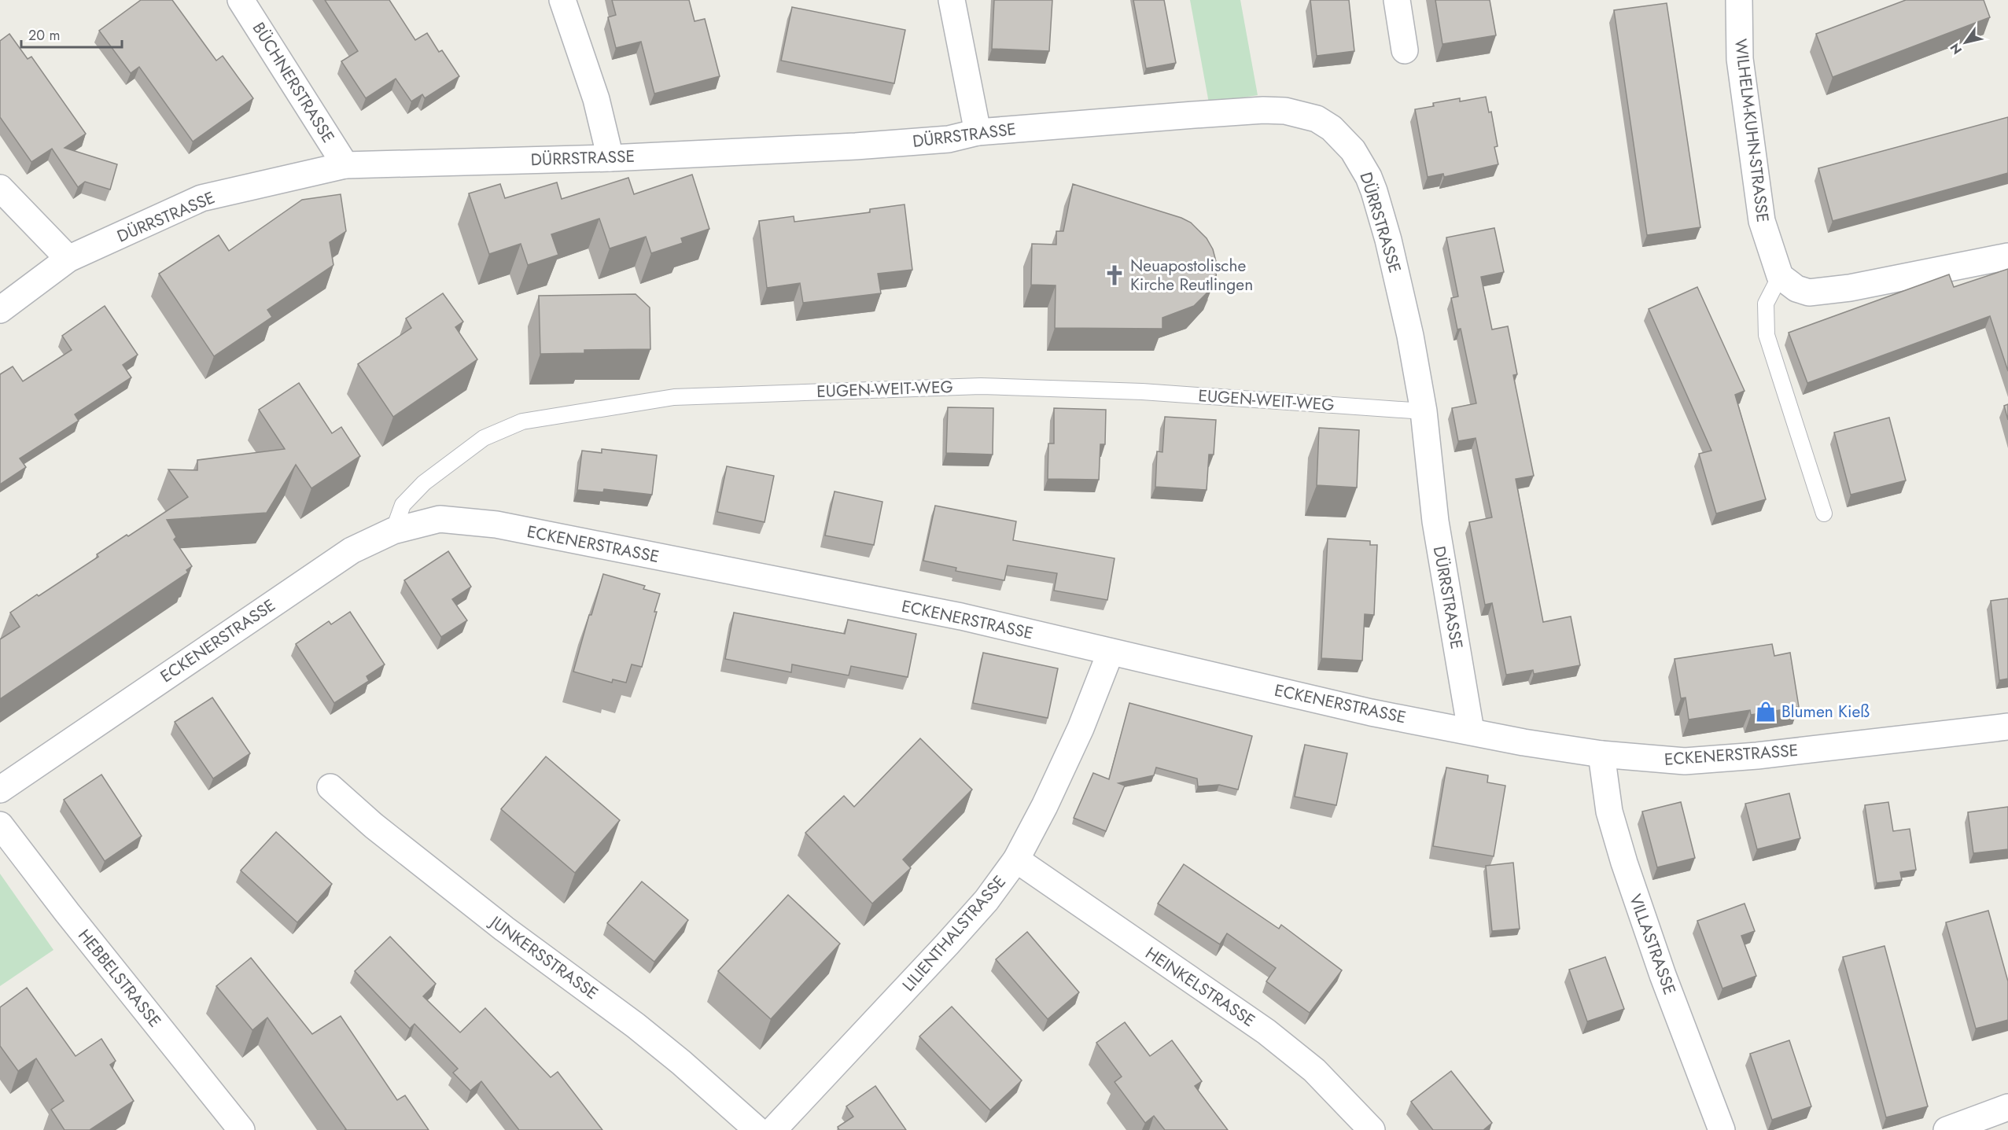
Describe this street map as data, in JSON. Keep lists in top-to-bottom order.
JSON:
{
  "streets": {
    "street": [
      "BÜCHNERSTRASSE",
      "WILHELM-KUHN-STRASSE",
      "DÜRRSTRASSE",
      "ECKENERSTRASSE",
      "LILIENTHALSTRASSE",
      "VILLASTRASSE",
      "JUNKERSSTRASSE",
      "HEBBELSTRASSE",
      "HEINKELSTRASSE"
    ],
    "lane": ["EUGEN-WEIT-WEG"]
  },
  "crossings": [
    ["BÜCHNERSTRASSE", "DÜRRSTRASSE"],
    ["DÜRRSTRASSE", "EUGEN-WEIT-WEG"],
    ["DÜRRSTRASSE", "ECKENERSTRASSE"],
    ["EUGEN-WEIT-WEG", "ECKENERSTRASSE"],
    ["ECKENERSTRASSE", "LILIENTHALSTRASSE"],
    ["ECKENERSTRASSE", "VILLASTRASSE"],
    ["LILIENTHALSTRASSE", "HEINKELSTRASSE"]
  ],
  "places": {
    "church": ["Neuapostolische Kirche Reutlingen"],
    "shop": ["Blumen Kieß"]
  },
  "scale_bar": "20 m",
  "north": "bottom left"
}
